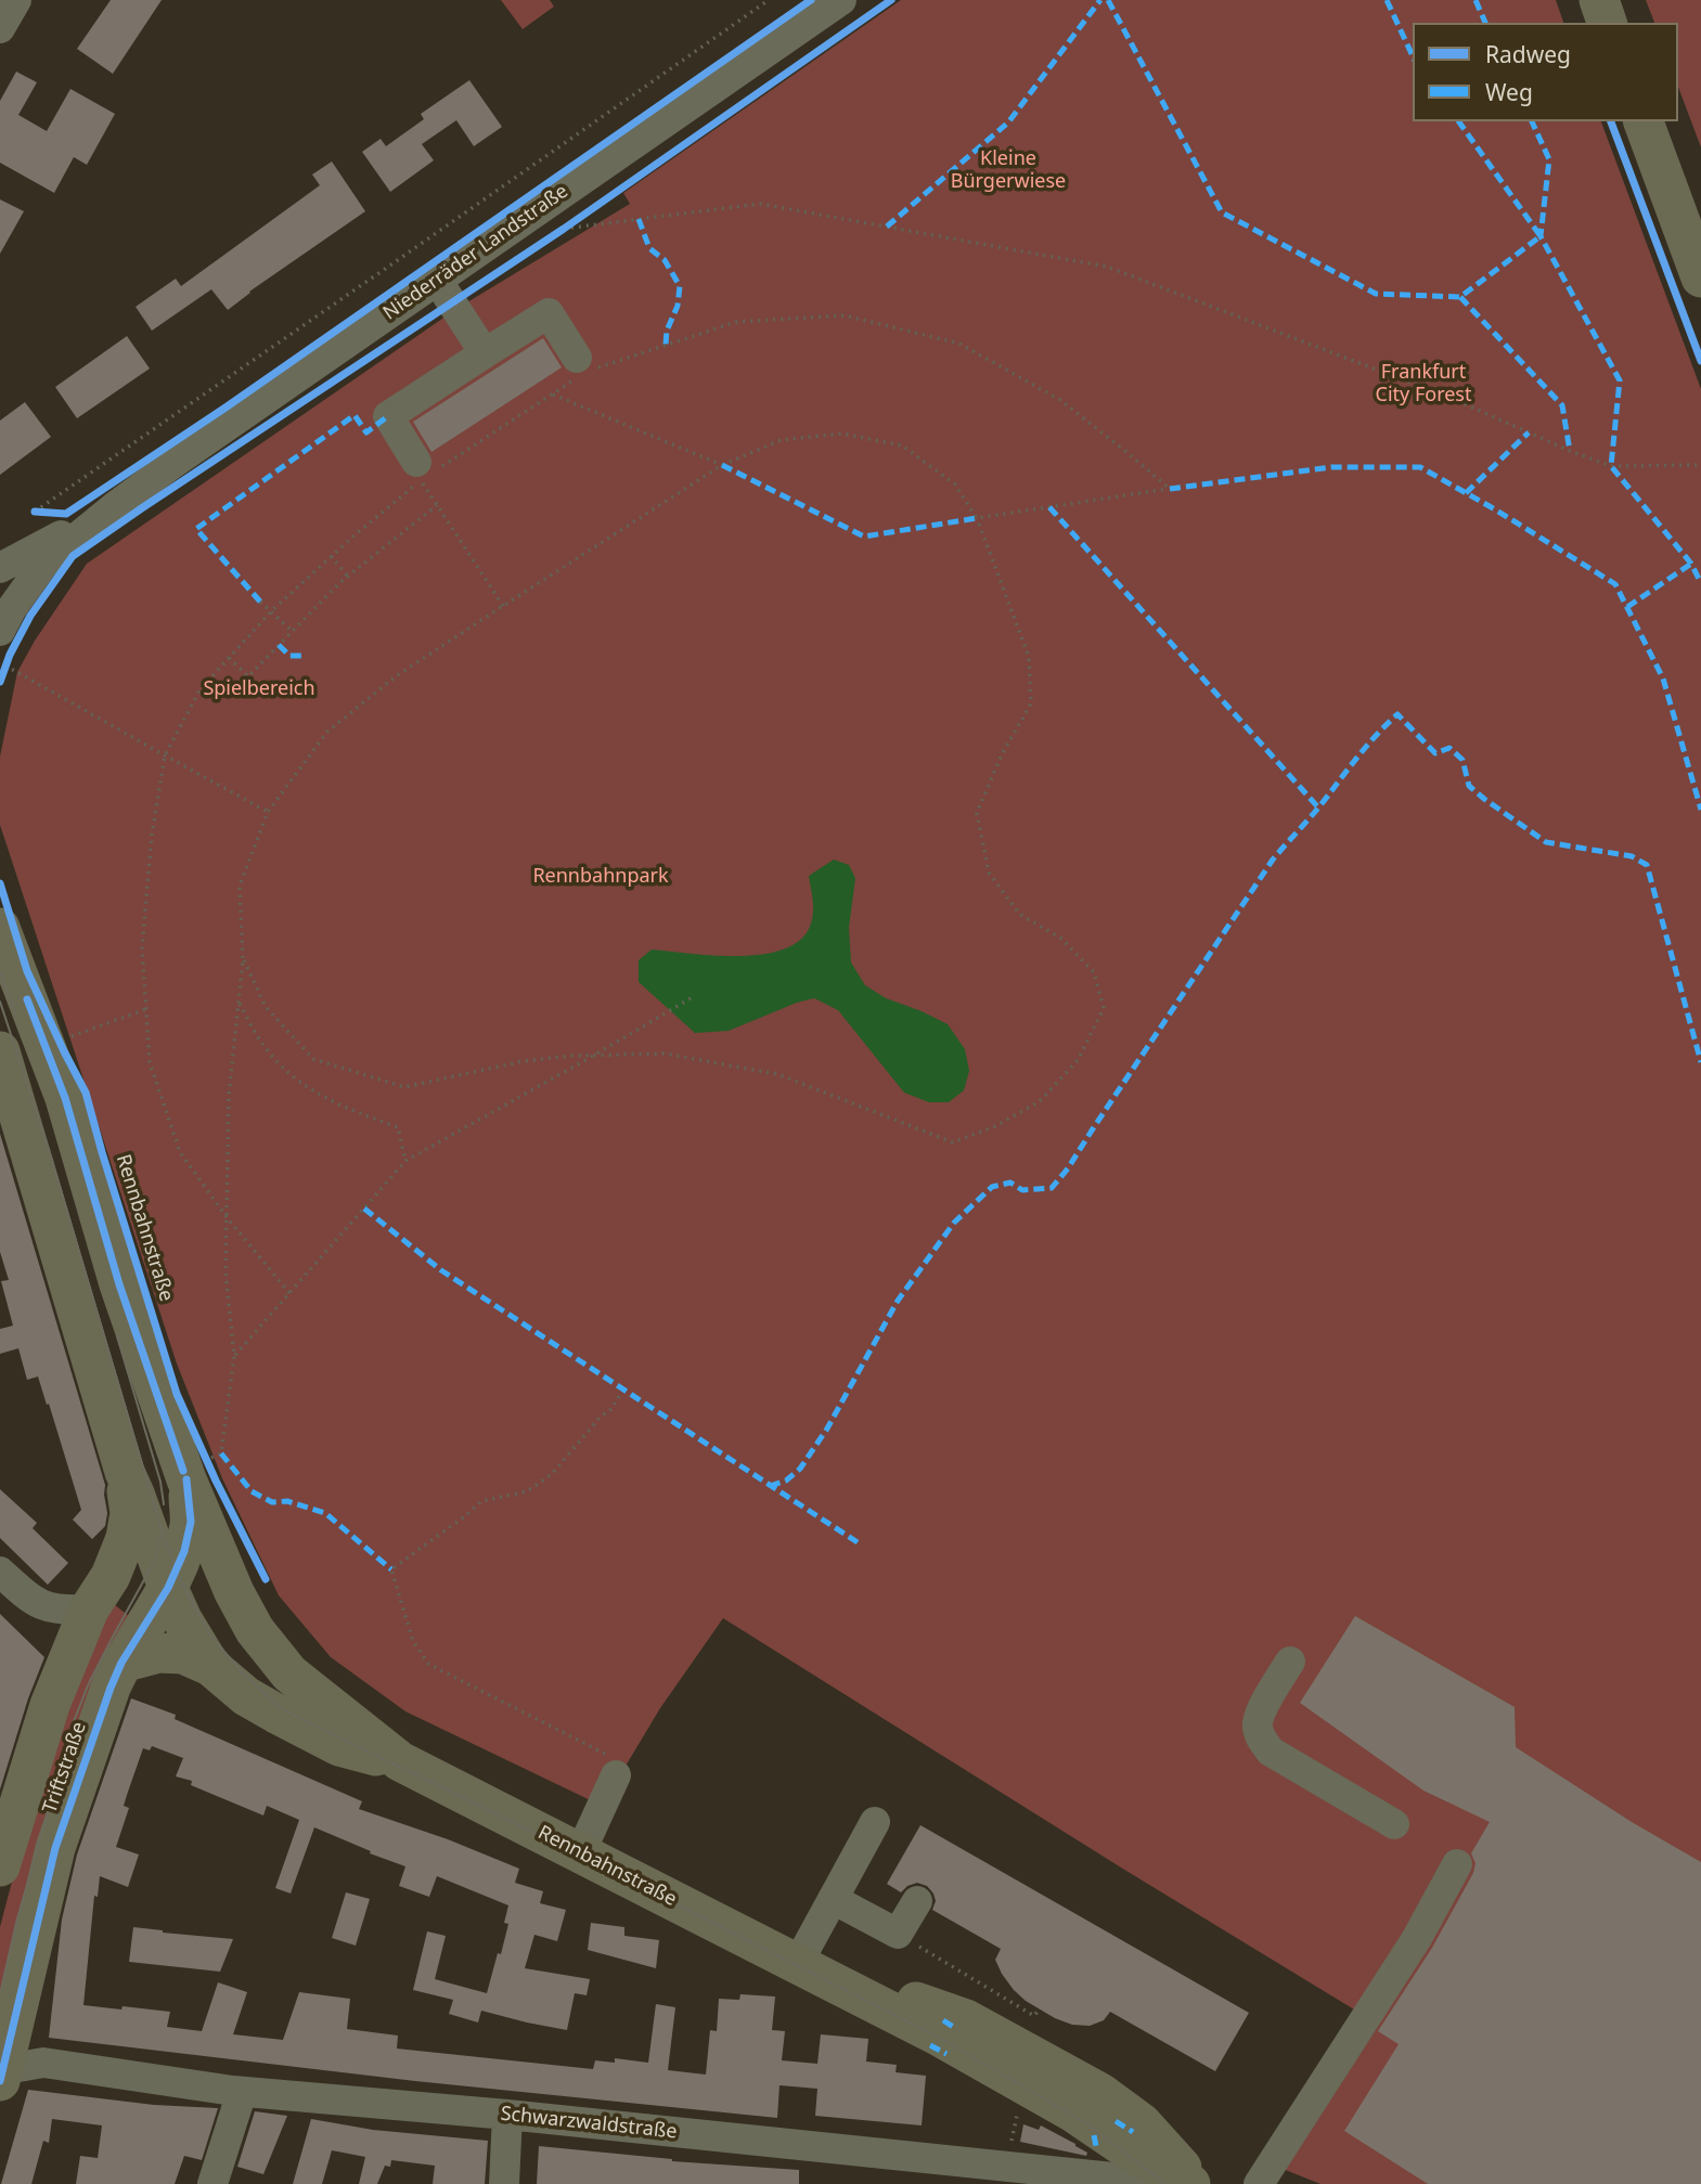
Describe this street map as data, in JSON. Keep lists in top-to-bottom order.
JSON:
{
  "streets": {
    "main road": ["Rennbahnstraße", "Triftstraße"],
    "street": ["Niederräder Landstraße", "Schwarzwaldstraße"]
  },
  "crossings": [
    ["Rennbahnstraße", "Triftstraße"],
    ["Rennbahnstraße", "Schwarzwaldstraße"],
    ["Triftstraße", "Schwarzwaldstraße"]
  ],
  "parks": [
    "Kleine Bürgerwiese",
    "Frankfurt City Forest",
    "Spielbereich",
    "Rennbahnpark"
  ],
  "legend": ["Radweg", "Weg"]
}
